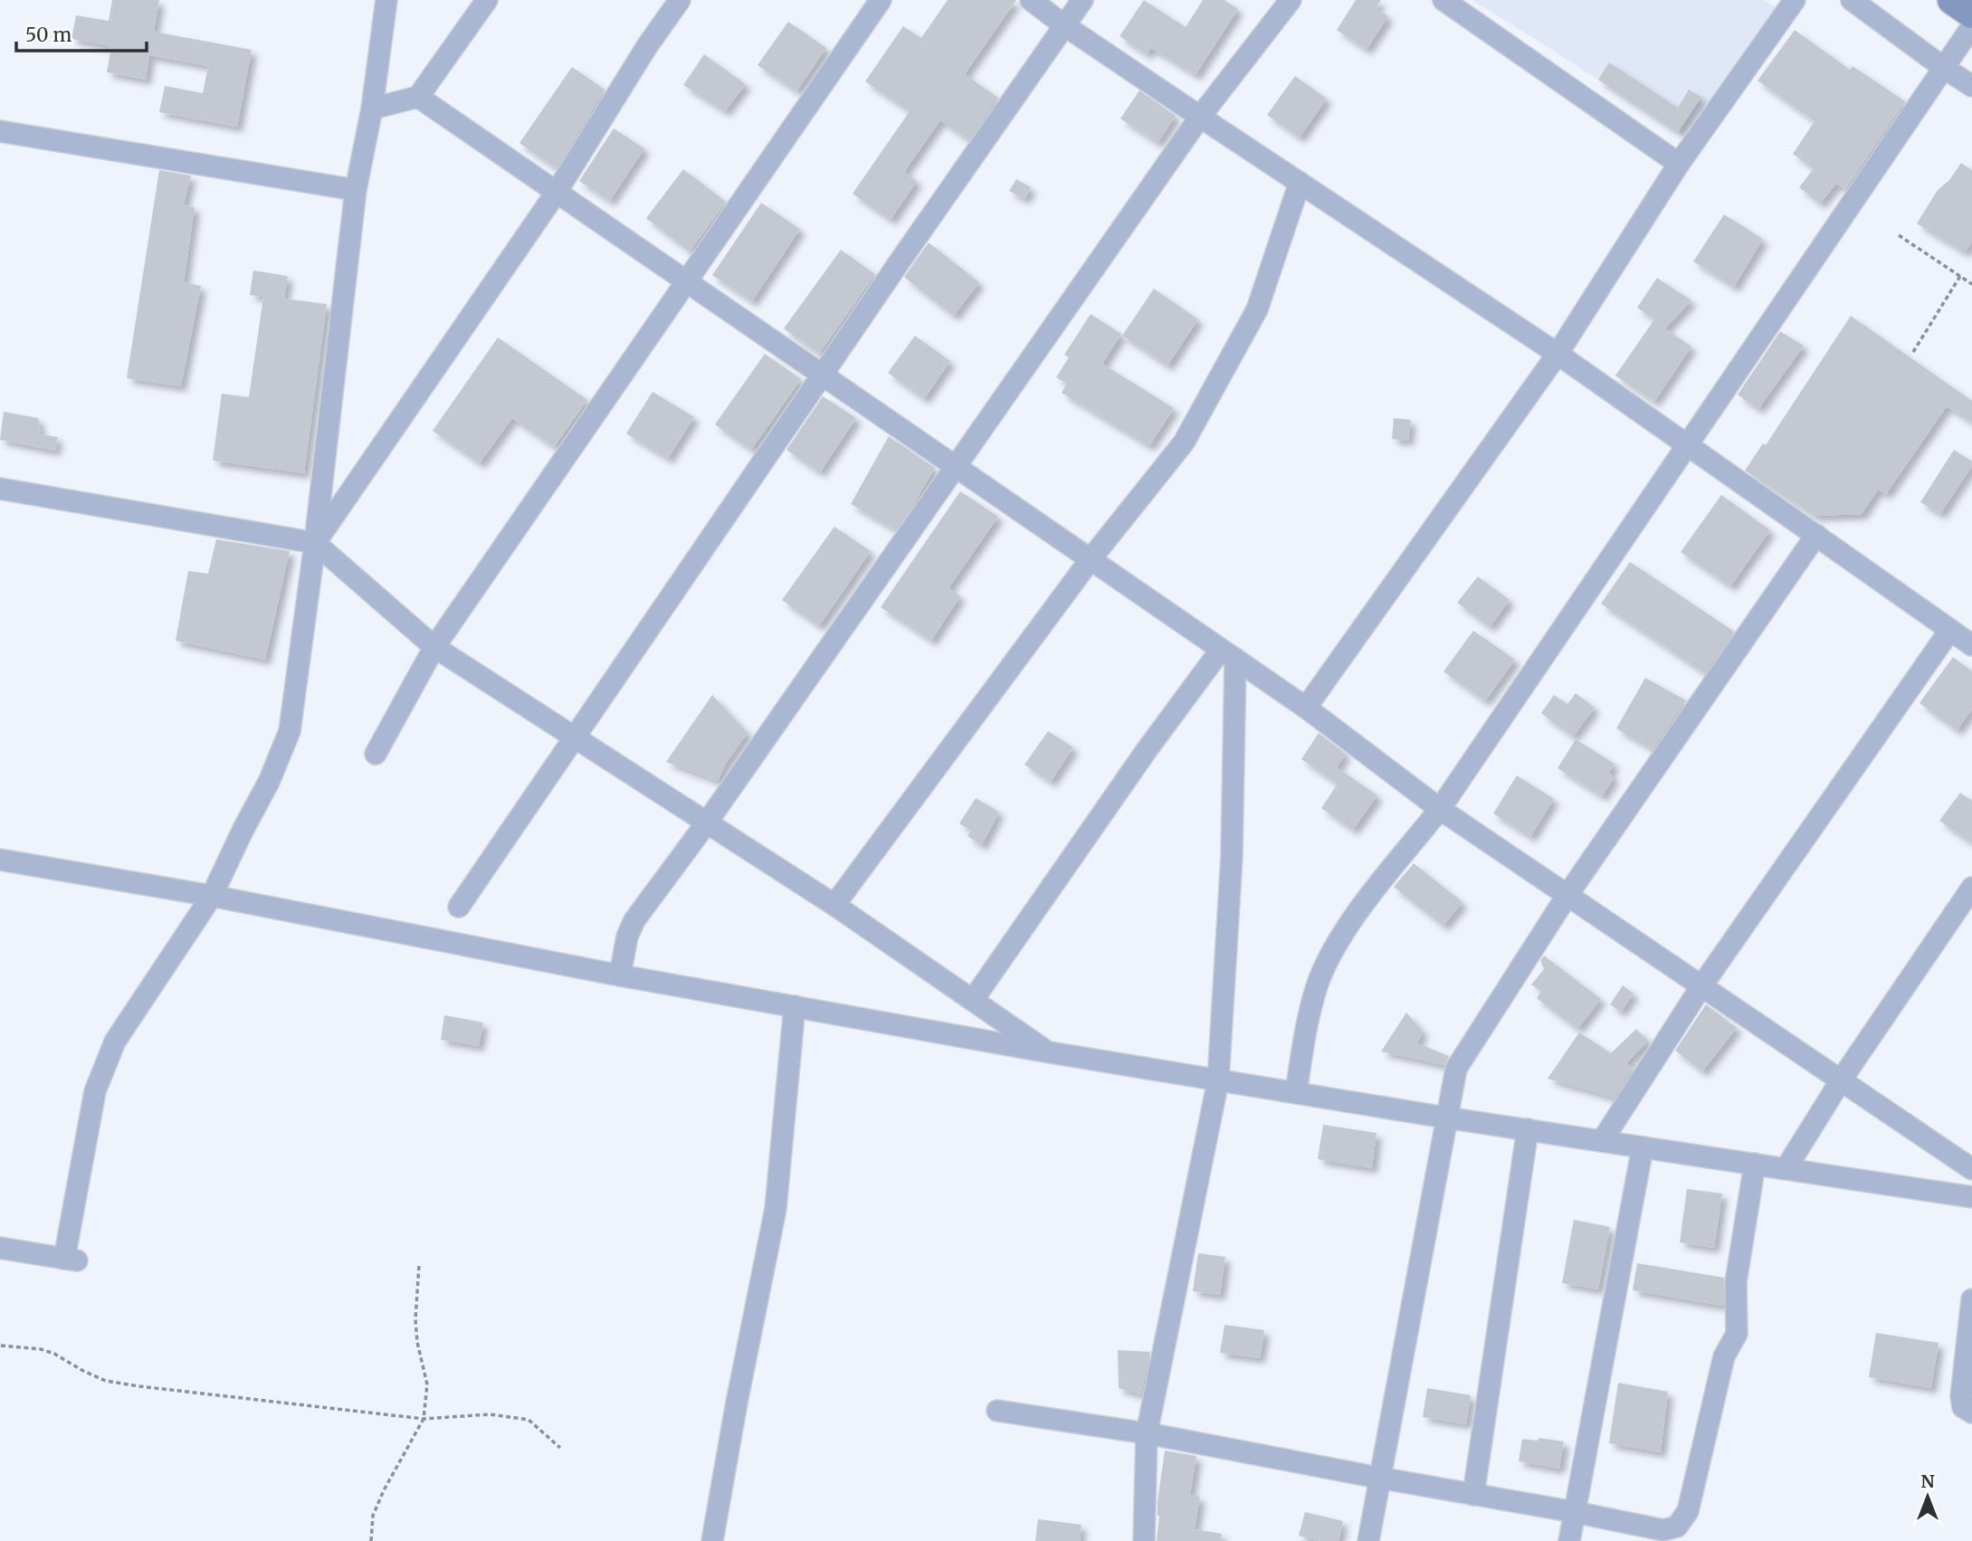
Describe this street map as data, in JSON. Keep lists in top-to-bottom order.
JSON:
{
  "scale_bar": "50 m",
  "north": "top"
}
